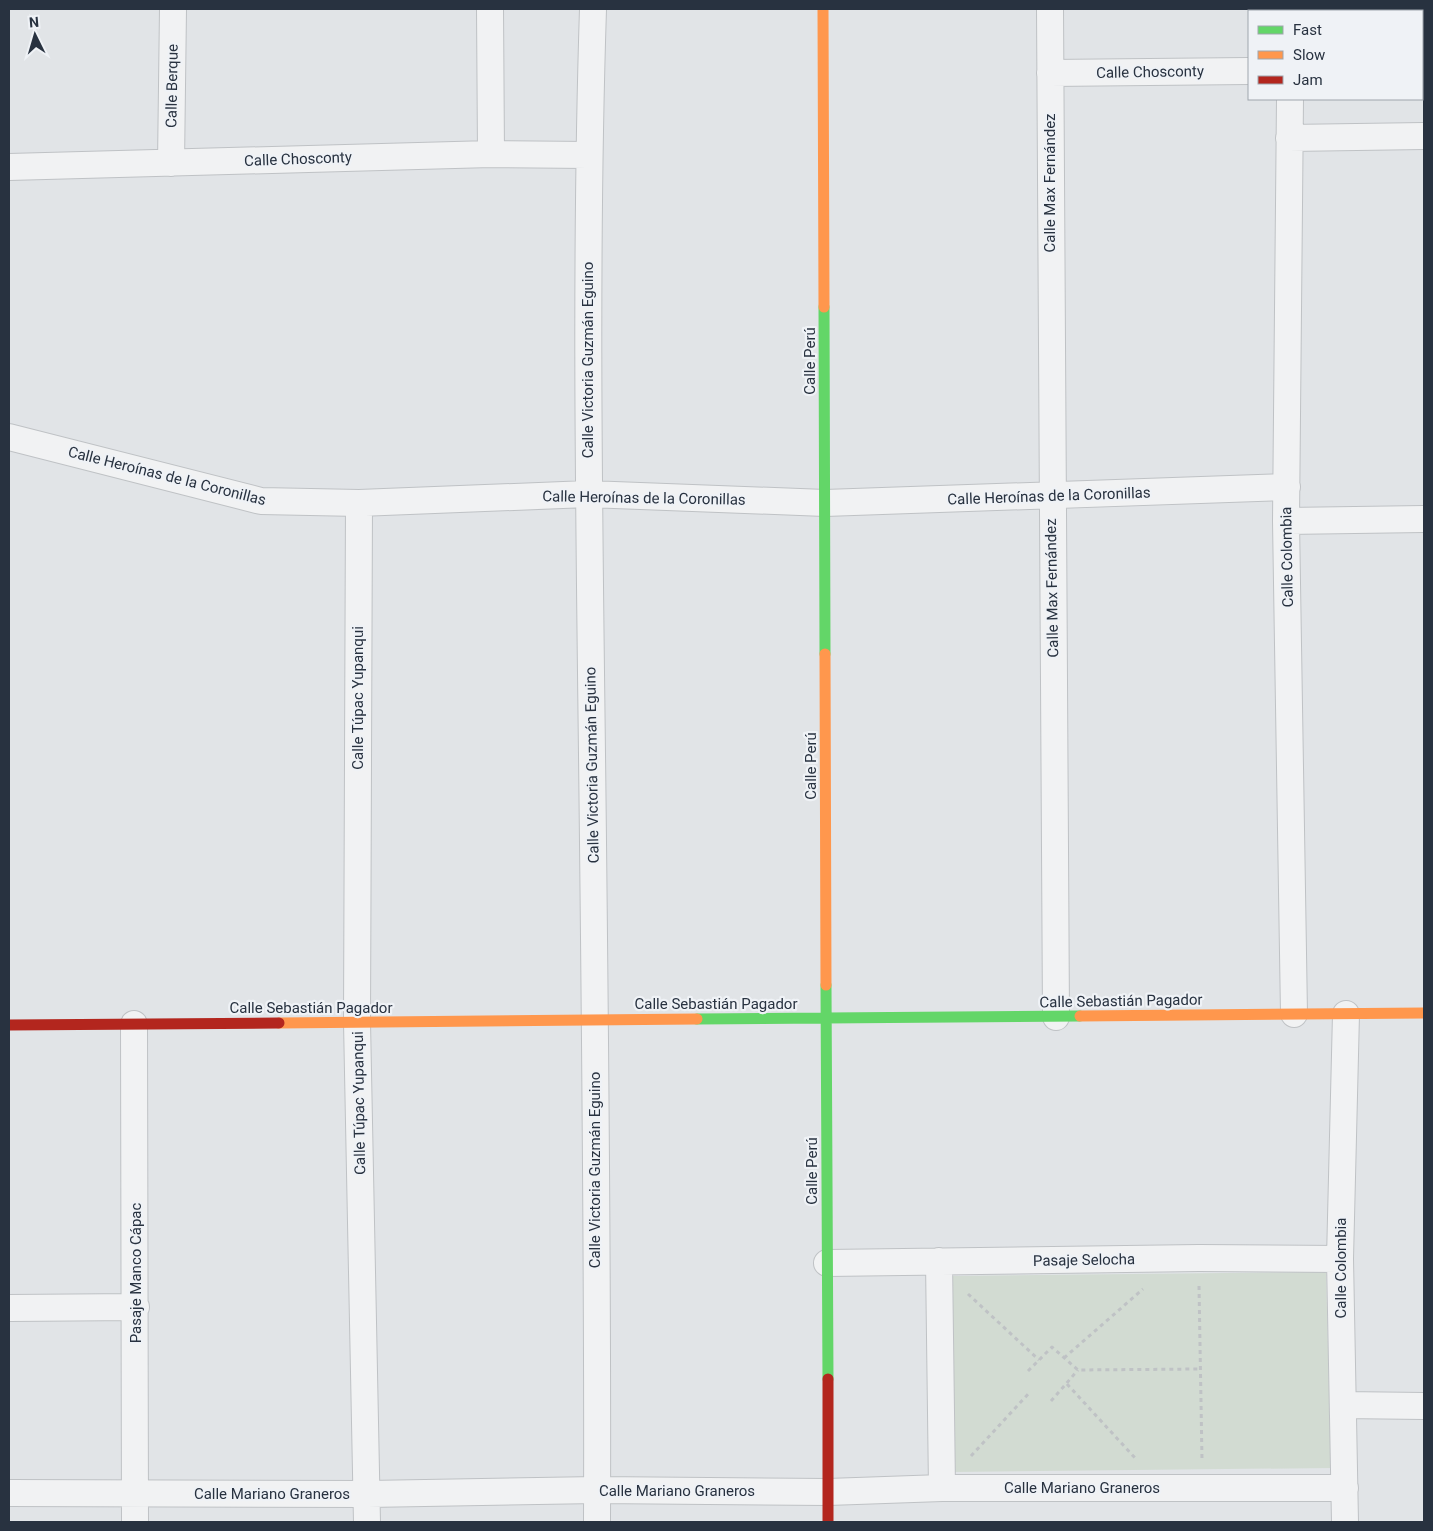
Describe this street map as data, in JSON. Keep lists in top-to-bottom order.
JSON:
{
  "streets": {
    "street": [
      "Calle Chosconty",
      "Calle Berque",
      "Calle Max Fernández",
      "Calle Victoria Guzmán Eguino",
      "Calle Perú",
      "Calle Heroínas de la Coronillas",
      "Calle Colombia",
      "Calle Túpac Yupanqui",
      "Calle Sebastián Pagador",
      "Pasaje Selocha",
      "Pasaje Manco Cápac",
      "Calle Mariano Graneros"
    ]
  },
  "crossings": [
    ["Calle Chosconty", "Calle Berque"],
    ["Calle Chosconty", "Calle Max Fernández"],
    ["Calle Chosconty", "Calle Victoria Guzmán Eguino"],
    ["Calle Max Fernández", "Calle Heroínas de la Coronillas"],
    ["Calle Max Fernández", "Calle Sebastián Pagador"],
    ["Calle Victoria Guzmán Eguino", "Calle Heroínas de la Coronillas"],
    ["Calle Victoria Guzmán Eguino", "Calle Sebastián Pagador"],
    ["Calle Victoria Guzmán Eguino", "Calle Mariano Graneros"],
    ["Calle Perú", "Calle Heroínas de la Coronillas"],
    ["Calle Perú", "Calle Sebastián Pagador"],
    ["Calle Perú", "Pasaje Selocha"],
    ["Calle Perú", "Calle Mariano Graneros"],
    ["Calle Heroínas de la Coronillas", "Calle Colombia"],
    ["Calle Heroínas de la Coronillas", "Calle Túpac Yupanqui"],
    ["Calle Colombia", "Calle Sebastián Pagador"],
    ["Calle Colombia", "Pasaje Selocha"],
    ["Calle Colombia", "Calle Mariano Graneros"],
    ["Calle Túpac Yupanqui", "Calle Sebastián Pagador"],
    ["Calle Túpac Yupanqui", "Calle Mariano Graneros"],
    ["Calle Sebastián Pagador", "Pasaje Manco Cápac"],
    ["Pasaje Manco Cápac", "Calle Mariano Graneros"]
  ],
  "legend": ["Fast", "Slow", "Jam"],
  "north": "top"
}
